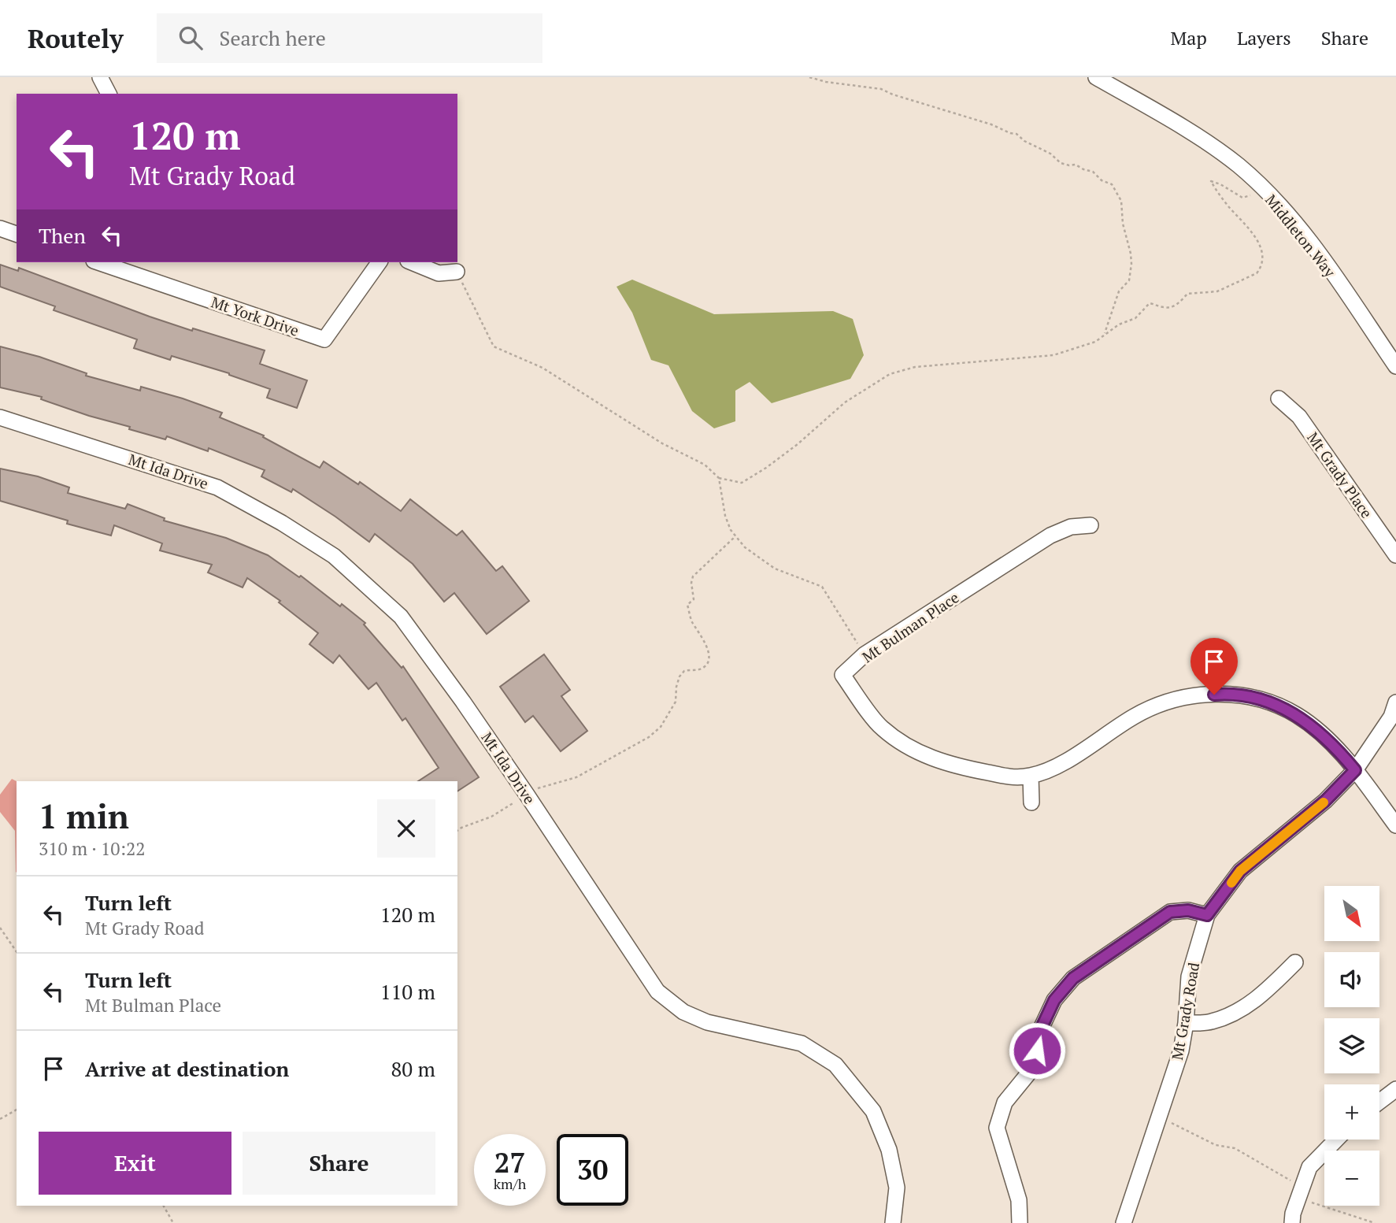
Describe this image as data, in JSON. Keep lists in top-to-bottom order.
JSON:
{
  "streets": {
    "street": [
      "Middleton Way",
      "Mt York Drive",
      "Mt Ida Drive",
      "Mt Grady Place",
      "Mt Bulman Place",
      "Mt Grady Road"
    ]
  },
  "crossings": [
    ["Mt Bulman Place", "Mt Grady Road"]
  ],
  "north": "bottom right",
  "page": {
    "header": "Routely",
    "search": "Search here",
    "nav": ["Map", "Layers", "Share"],
    "turn": ["120 m", "Mt Grady Road"],
    "then": "Then",
    "heading": ["1 min", "310 m · 10:22"],
    "list": [
      {
        "name": "Turn left",
        "note": "Mt Grady Road",
        "value": "120 m"
      },
      {
        "name": "Turn left",
        "note": "Mt Bulman Place",
        "value": "110 m"
      },
      {
        "name": "Arrive at destination",
        "value": "80 m"
      }
    ],
    "map_buttons": ["+", "−"],
    "buttons": ["Exit", "Share"],
    "speed": "27 km/h",
    "limit": "30"
  }
}
